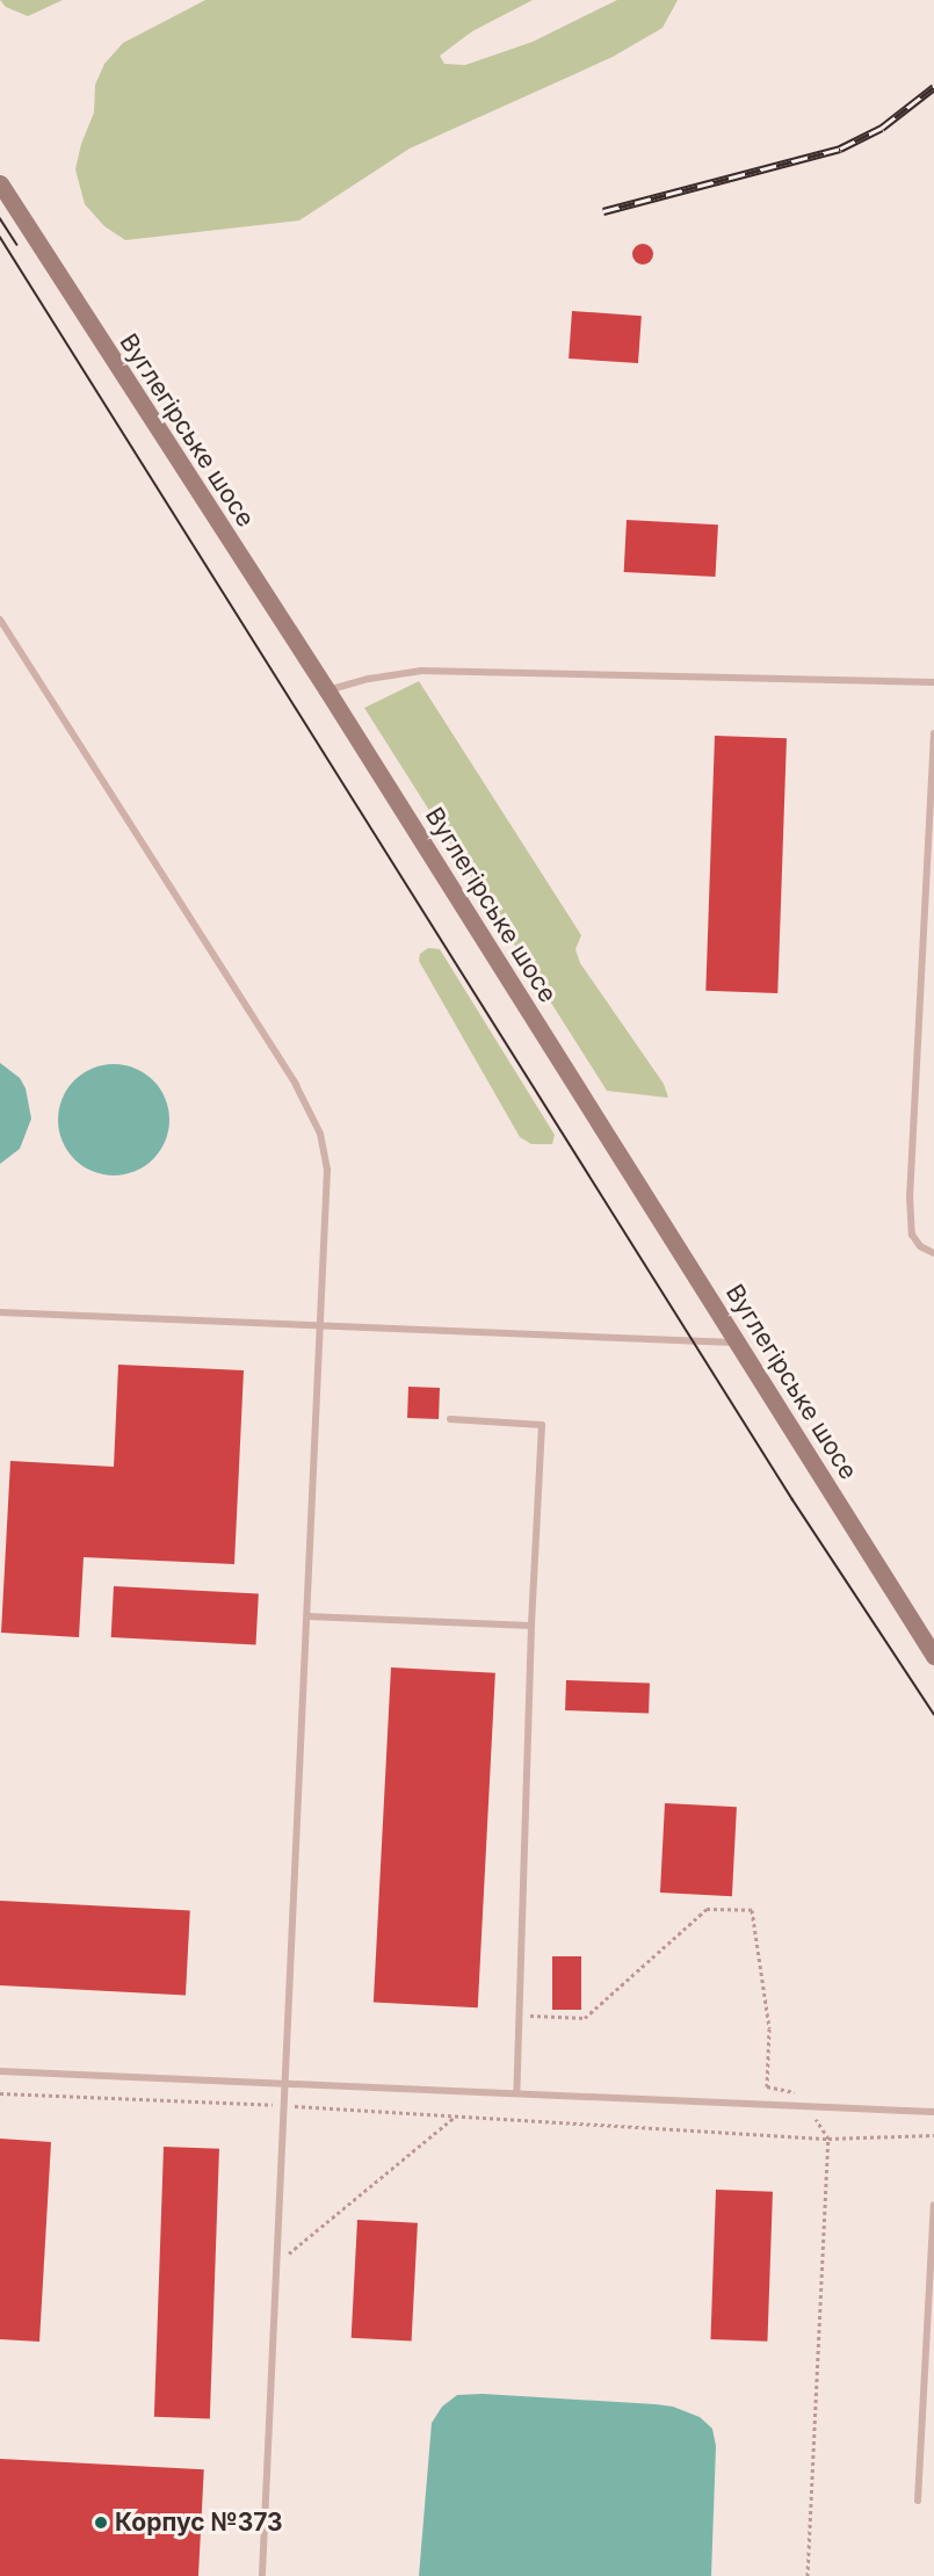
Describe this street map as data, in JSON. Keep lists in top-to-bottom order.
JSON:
{
  "streets": {
    "street": ["Вуглегірське шосе"]
  },
  "places": ["Корпус №373"]
}
